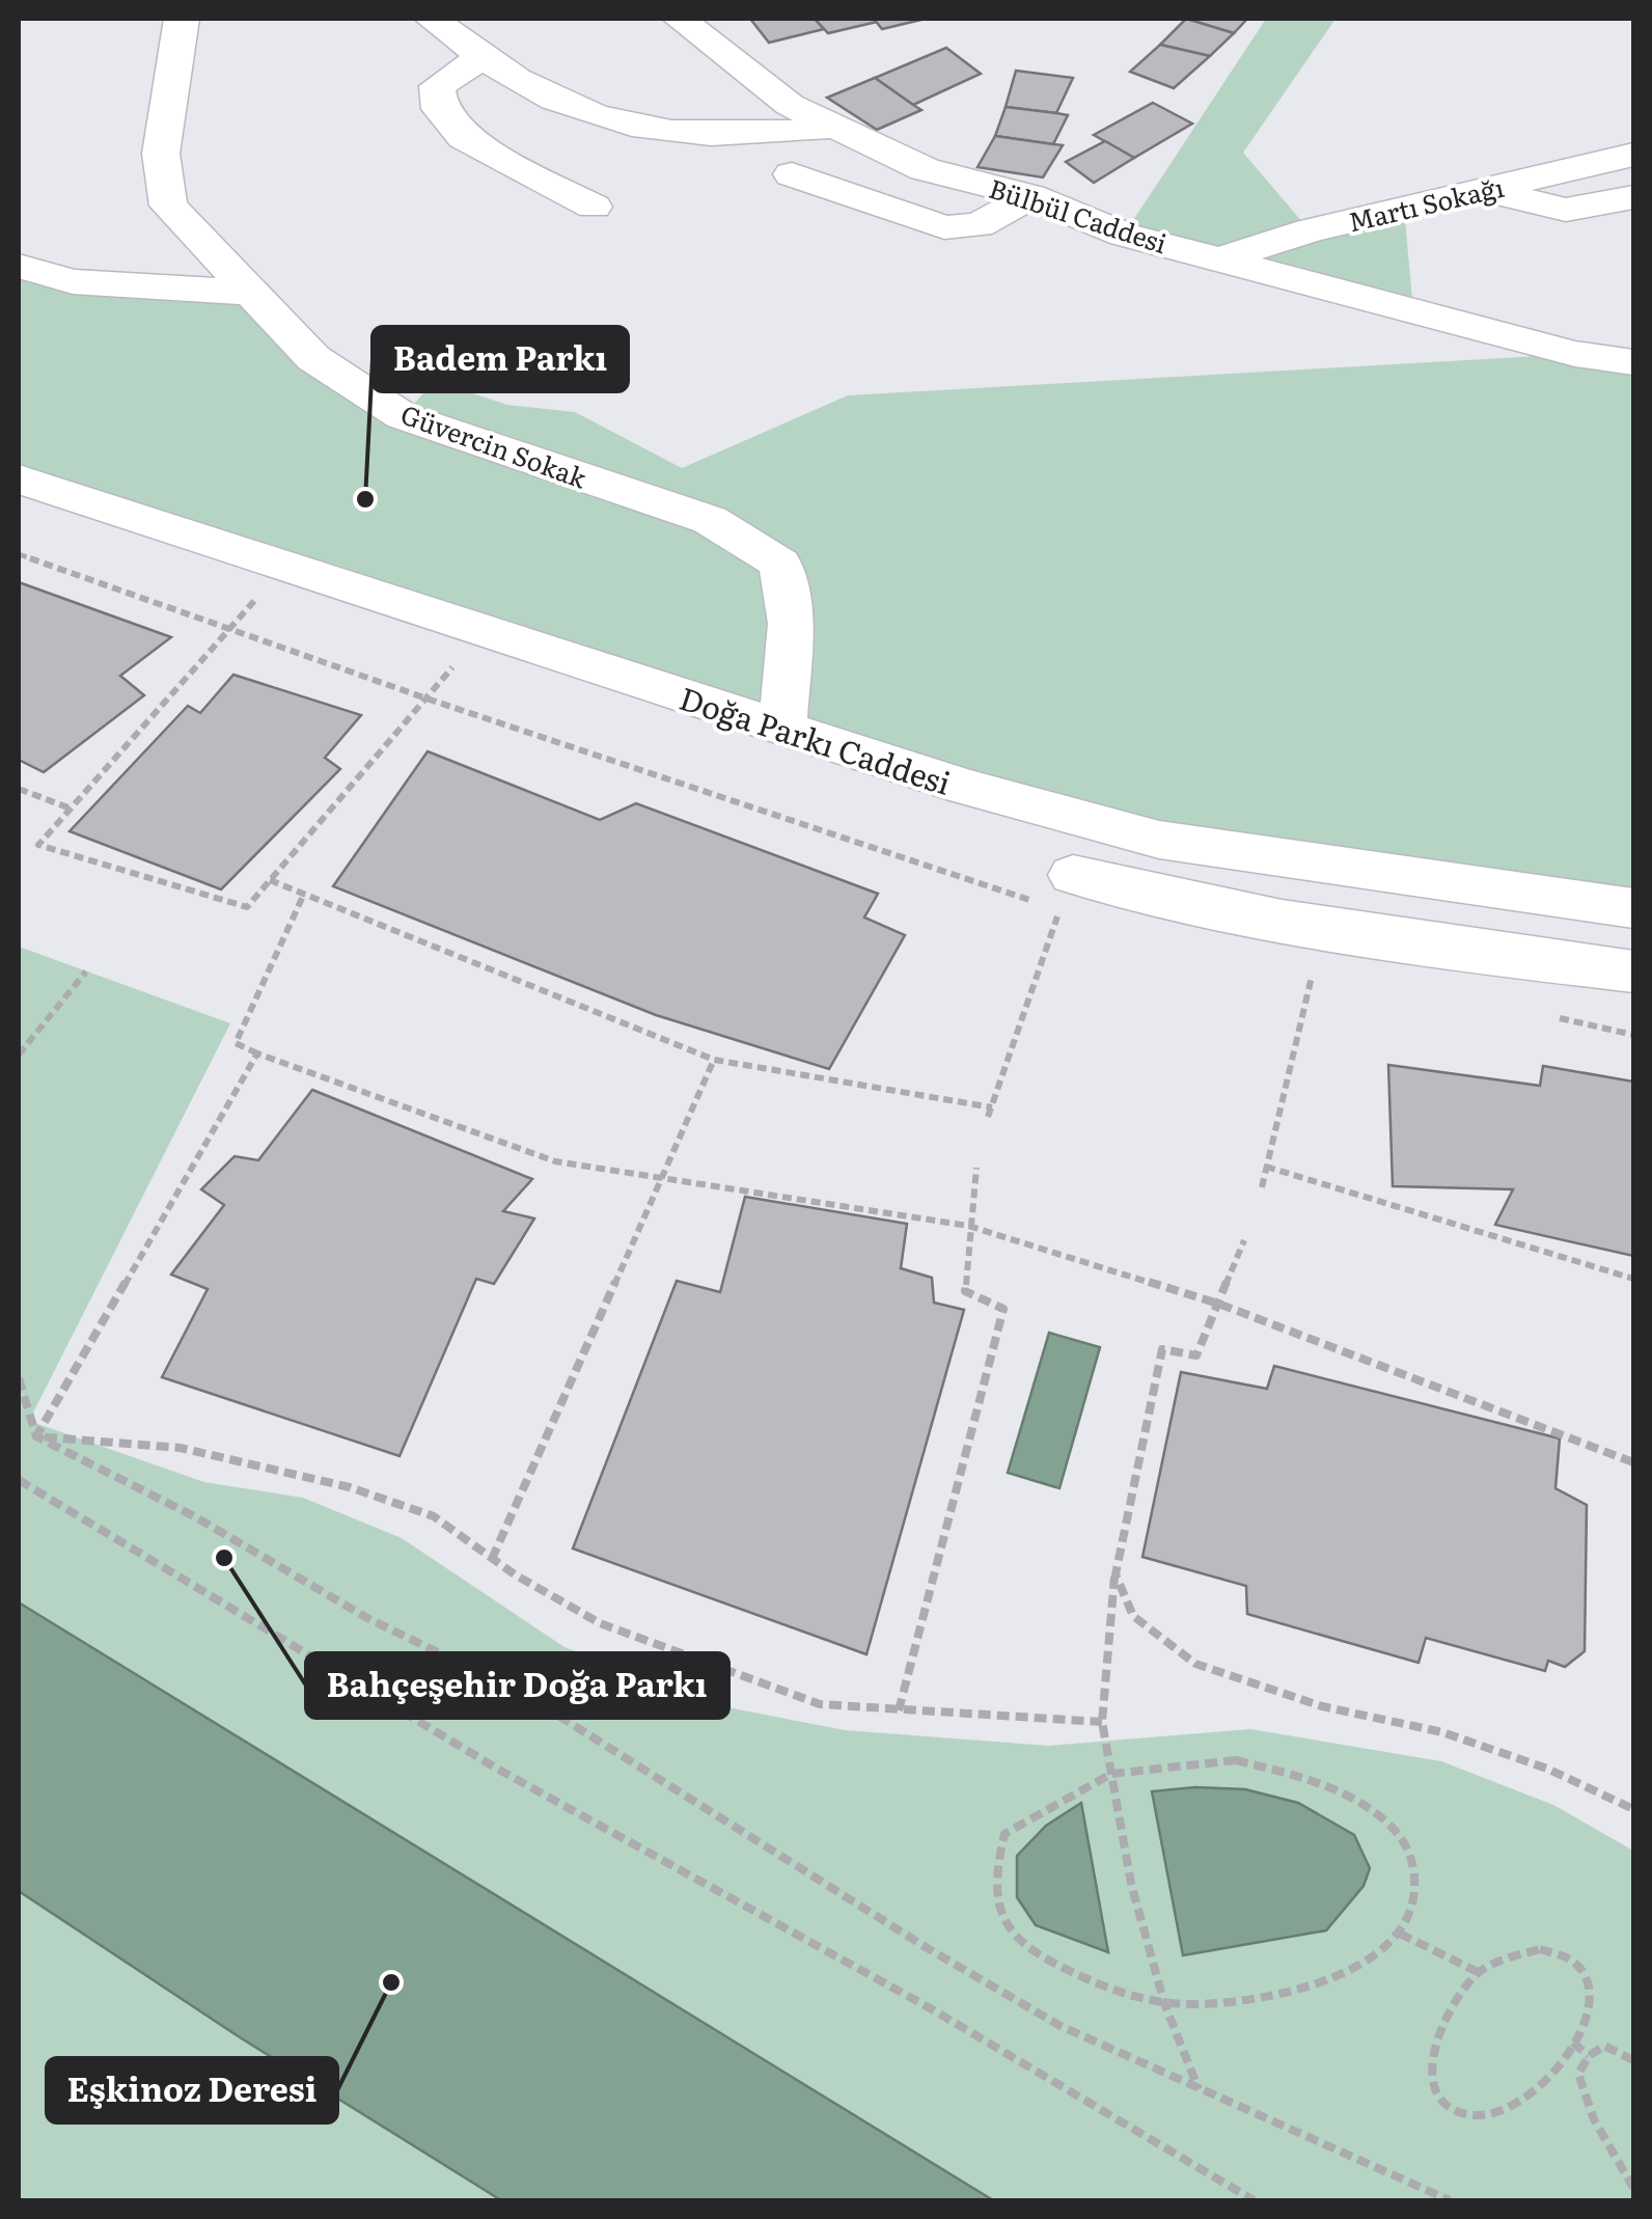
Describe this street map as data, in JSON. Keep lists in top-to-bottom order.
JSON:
{
  "streets": {
    "street": [
      "Martı Sokağı",
      "Bülbül Caddesi",
      "Güvercin Sokak",
      "Doğa Parkı Caddesi"
    ]
  },
  "crossings": [
    ["Martı Sokağı", "Bülbül Caddesi"],
    ["Güvercin Sokak", "Doğa Parkı Caddesi"]
  ],
  "places": ["Badem Parkı", "Bahçeşehir Doğa Parkı", "Eşkinoz Deresi"]
}
